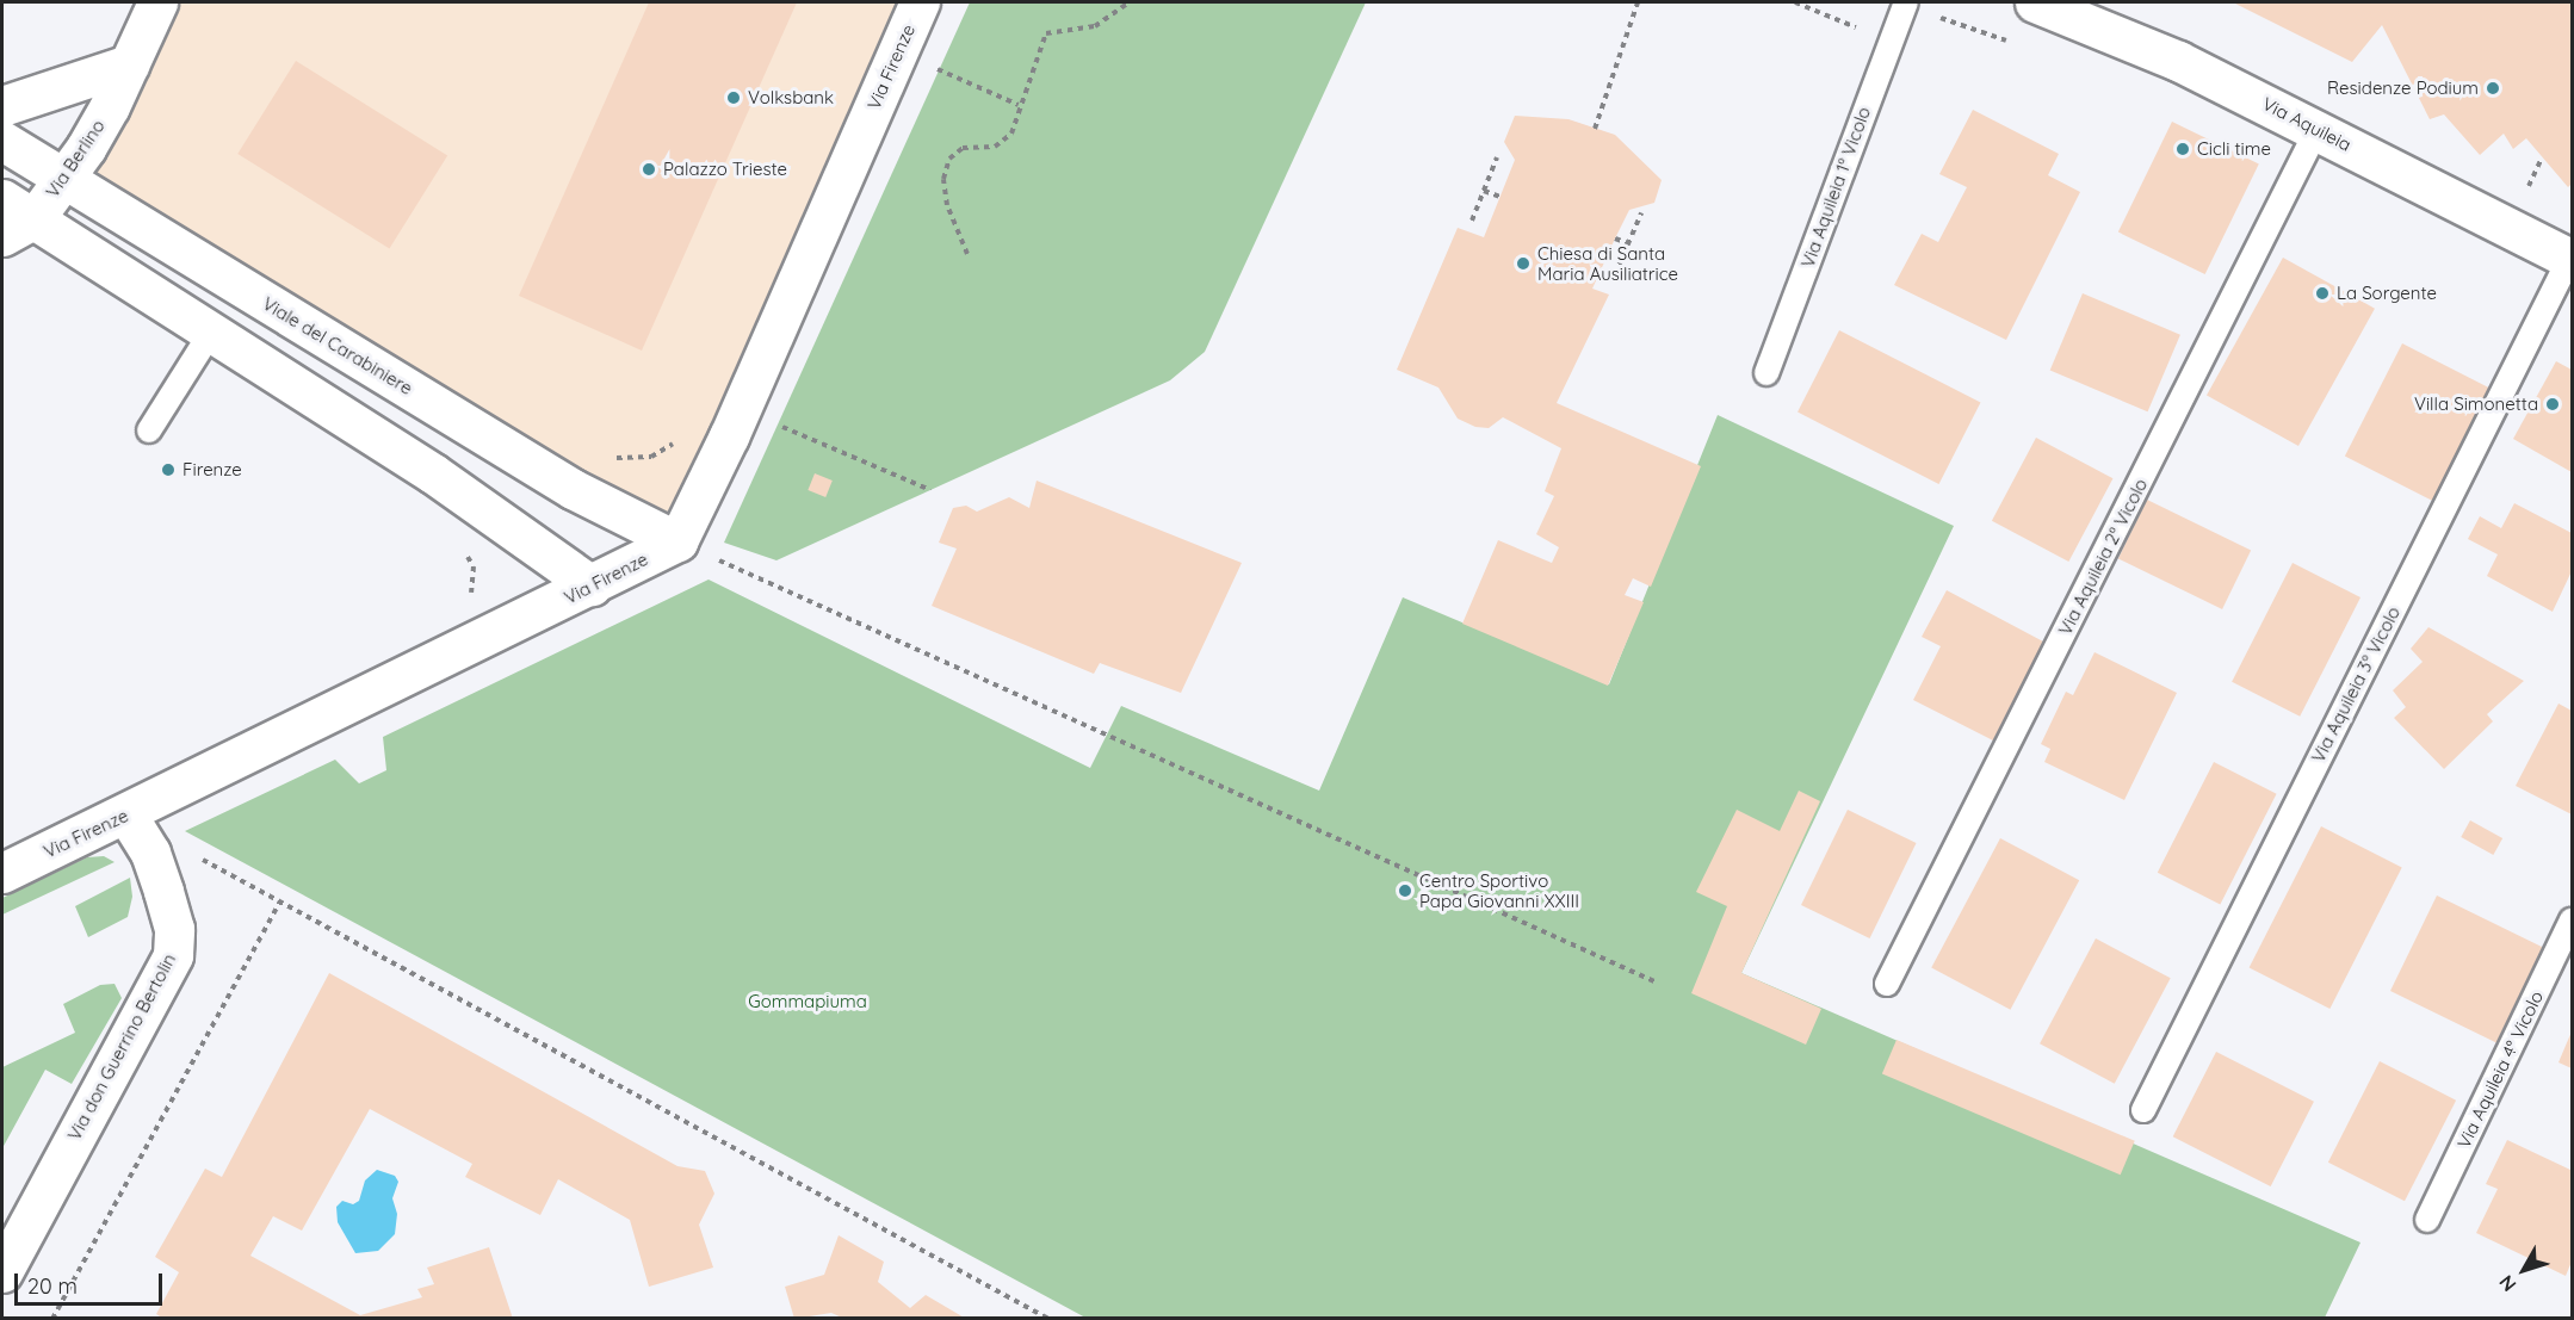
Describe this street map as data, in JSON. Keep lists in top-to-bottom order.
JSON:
{
  "streets": {
    "street": [
      "Via Firenze",
      "Via Aquileia",
      "Via Berlino",
      "Viale del Carabiniere",
      "Via don Guerrino Bertolin"
    ],
    "lane": [
      "Via Aquileia 1° Vicolo",
      "Via Aquileia 2° Vicolo",
      "Via Aquileia 3° Vicolo",
      "Via Aquileia 4° Vicolo"
    ]
  },
  "crossings": [
    ["Via Firenze", "Viale del Carabiniere"],
    ["Via Firenze", "Via don Guerrino Bertolin"],
    ["Via Aquileia", "Via Aquileia 2° Vicolo"],
    ["Via Aquileia", "Via Aquileia 3° Vicolo"],
    ["Via Berlino", "Viale del Carabiniere"]
  ],
  "parks": ["Gommapiuma"],
  "places": [
    "Residenze Podium",
    "Volksbank",
    "Cicli time",
    "Palazzo Trieste",
    "Chiesa di Santa Maria Ausiliatrice",
    "La Sorgente",
    "Villa Simonetta",
    "Firenze",
    "Centro Sportivo Papa Giovanni XXIII"
  ],
  "scale_bar": "20 m",
  "north": "bottom left"
}
